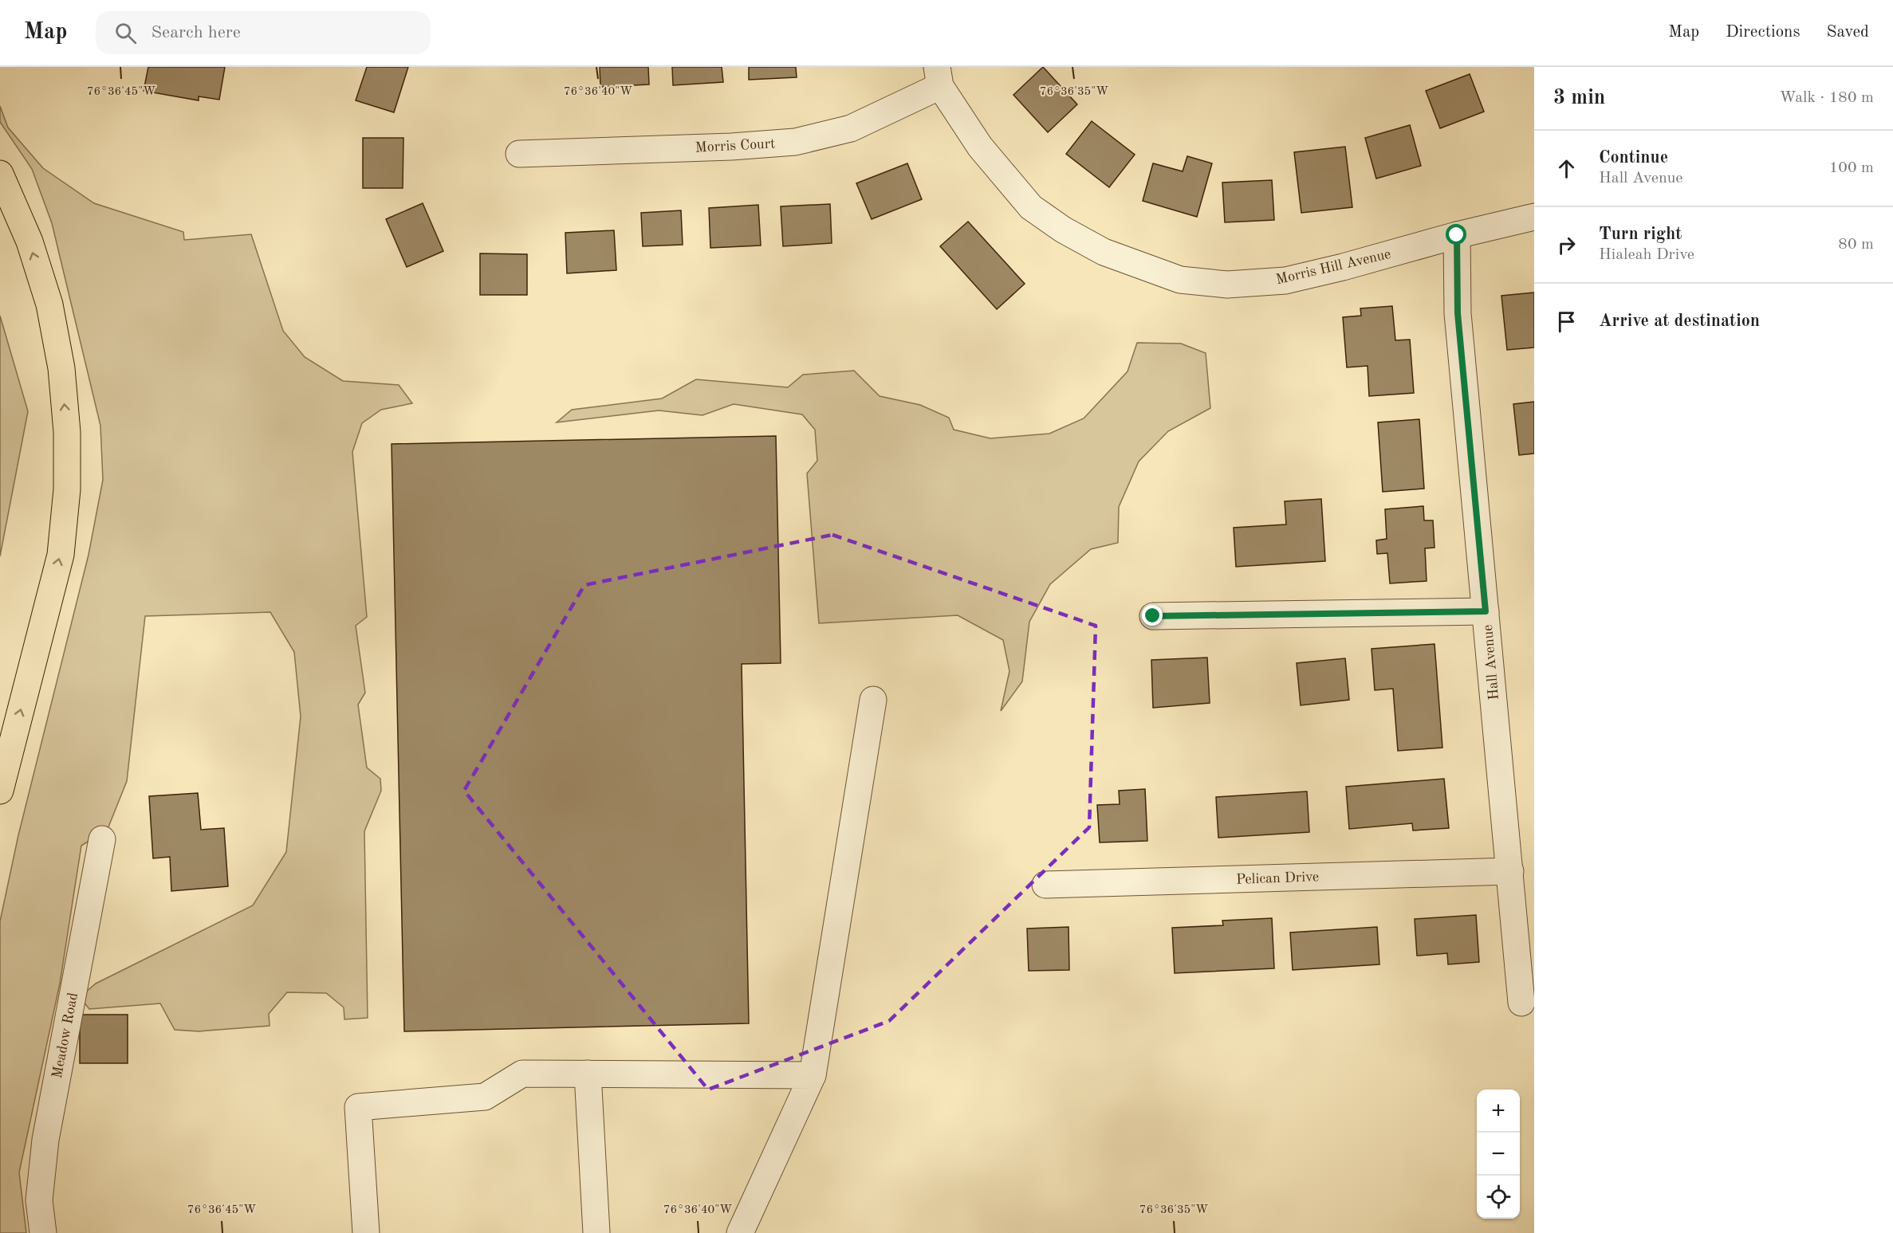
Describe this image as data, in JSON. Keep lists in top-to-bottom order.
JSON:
{
  "streets": {
    "street": [
      "Morris Court",
      "Morris Hill Avenue",
      "Hall Avenue",
      "Pelican Drive",
      "Meadow Road"
    ]
  },
  "crossings": [
    ["Morris Court", "Morris Hill Avenue"],
    ["Morris Hill Avenue", "Hall Avenue"],
    ["Hall Avenue", "Pelican Drive"]
  ],
  "page": {
    "header": "Map",
    "search": "Search here",
    "nav": ["Map", "Directions", "Saved"],
    "heading": ["3 min", "Walk · 180 m"],
    "list": [
      ["Continue", "Hall Avenue", "100 m"],
      ["Turn right", "Hialeah Drive", "80 m"],
      "Arrive at destination"
    ],
    "map_buttons": ["+", "−"]
  },
  "coordinates": ["76°36'45\"W", "76°36'40\"W", "76°36'35\"W"]
}
